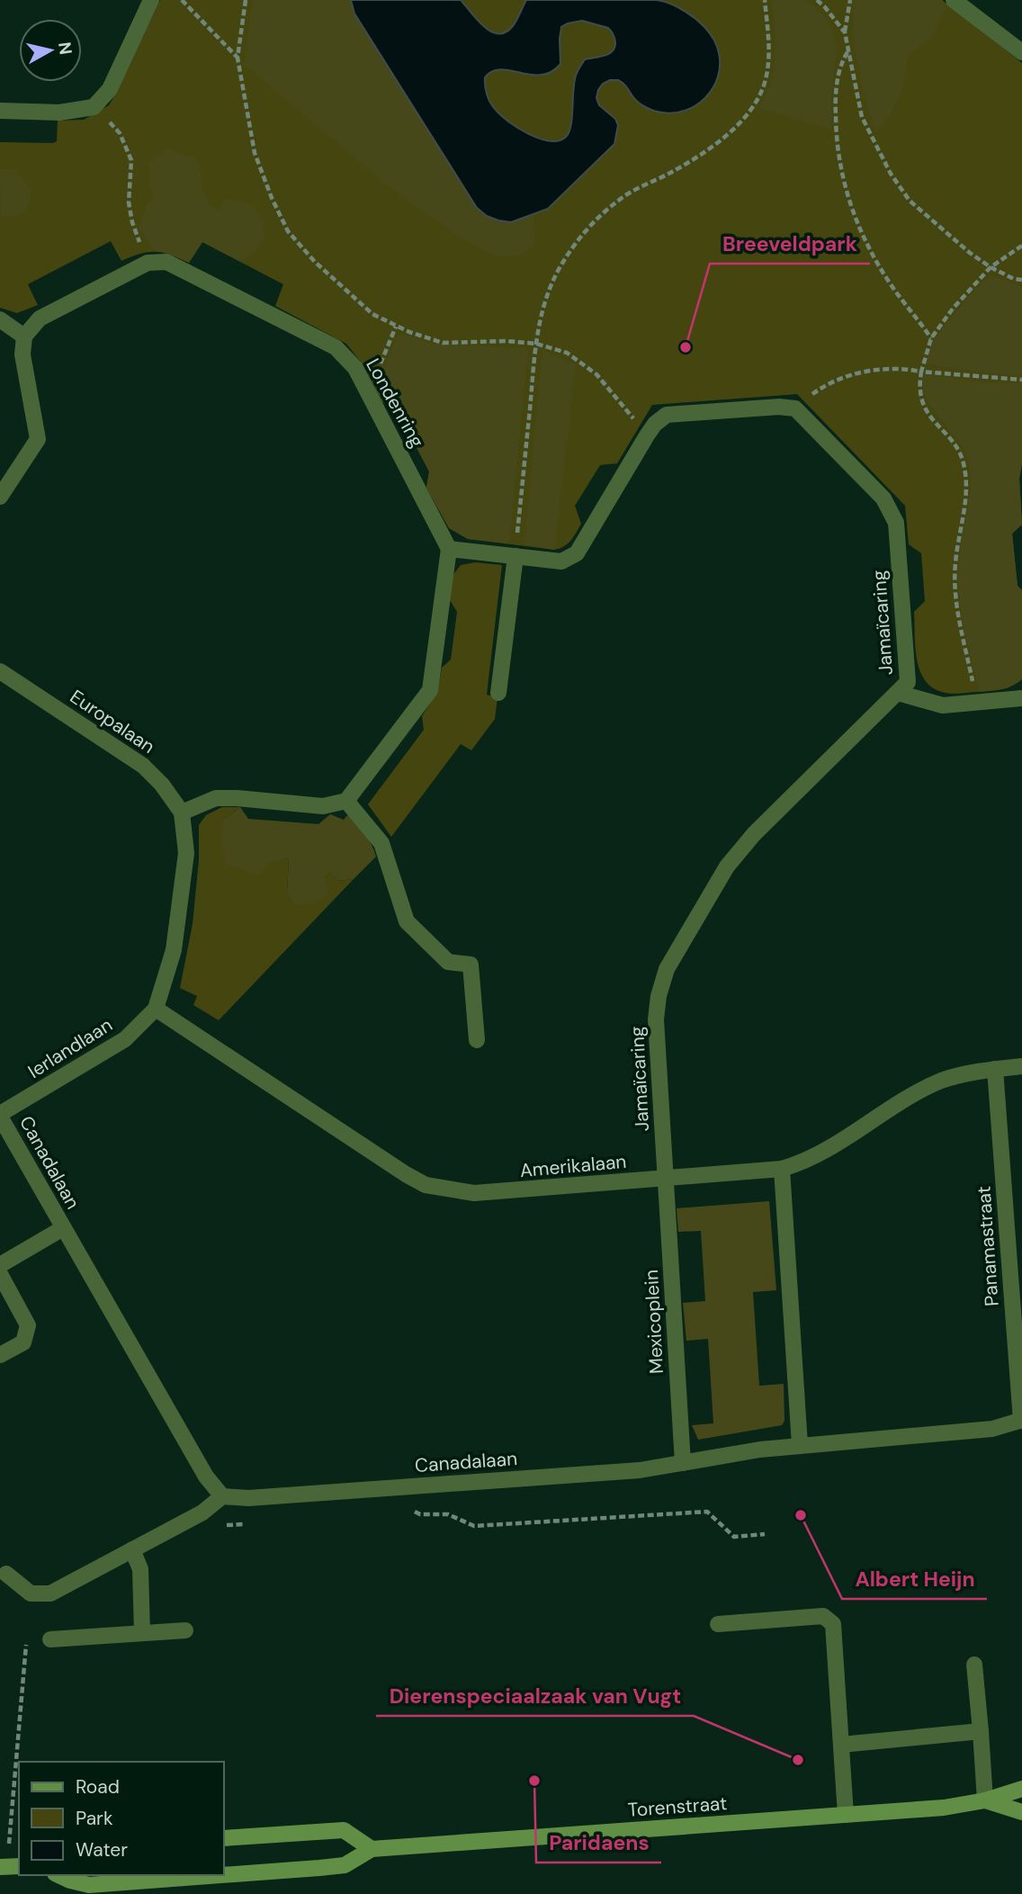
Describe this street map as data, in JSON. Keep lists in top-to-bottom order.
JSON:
{
  "streets": {
    "street": [
      "Londenring",
      "Jamaïcaring",
      "Europalaan",
      "Ierlandlaan",
      "Canadalaan",
      "Amerikalaan",
      "Panamastraat",
      "Mexicoplein",
      "Torenstraat"
    ]
  },
  "crossings": [
    ["Jamaïcaring", "Amerikalaan"],
    ["Jamaïcaring", "Mexicoplein"],
    ["Europalaan", "Ierlandlaan"],
    ["Europalaan", "Amerikalaan"],
    ["Ierlandlaan", "Canadalaan"],
    ["Ierlandlaan", "Amerikalaan"],
    ["Canadalaan", "Panamastraat"],
    ["Canadalaan", "Mexicoplein"],
    ["Amerikalaan", "Panamastraat"],
    ["Amerikalaan", "Mexicoplein"]
  ],
  "places": [
    "Breeveldpark",
    "Albert Heijn",
    "Dierenspeciaalzaak van Vugt",
    "Paridaens"
  ],
  "legend": ["Road", "Park", "Water"],
  "north": "right"
}
